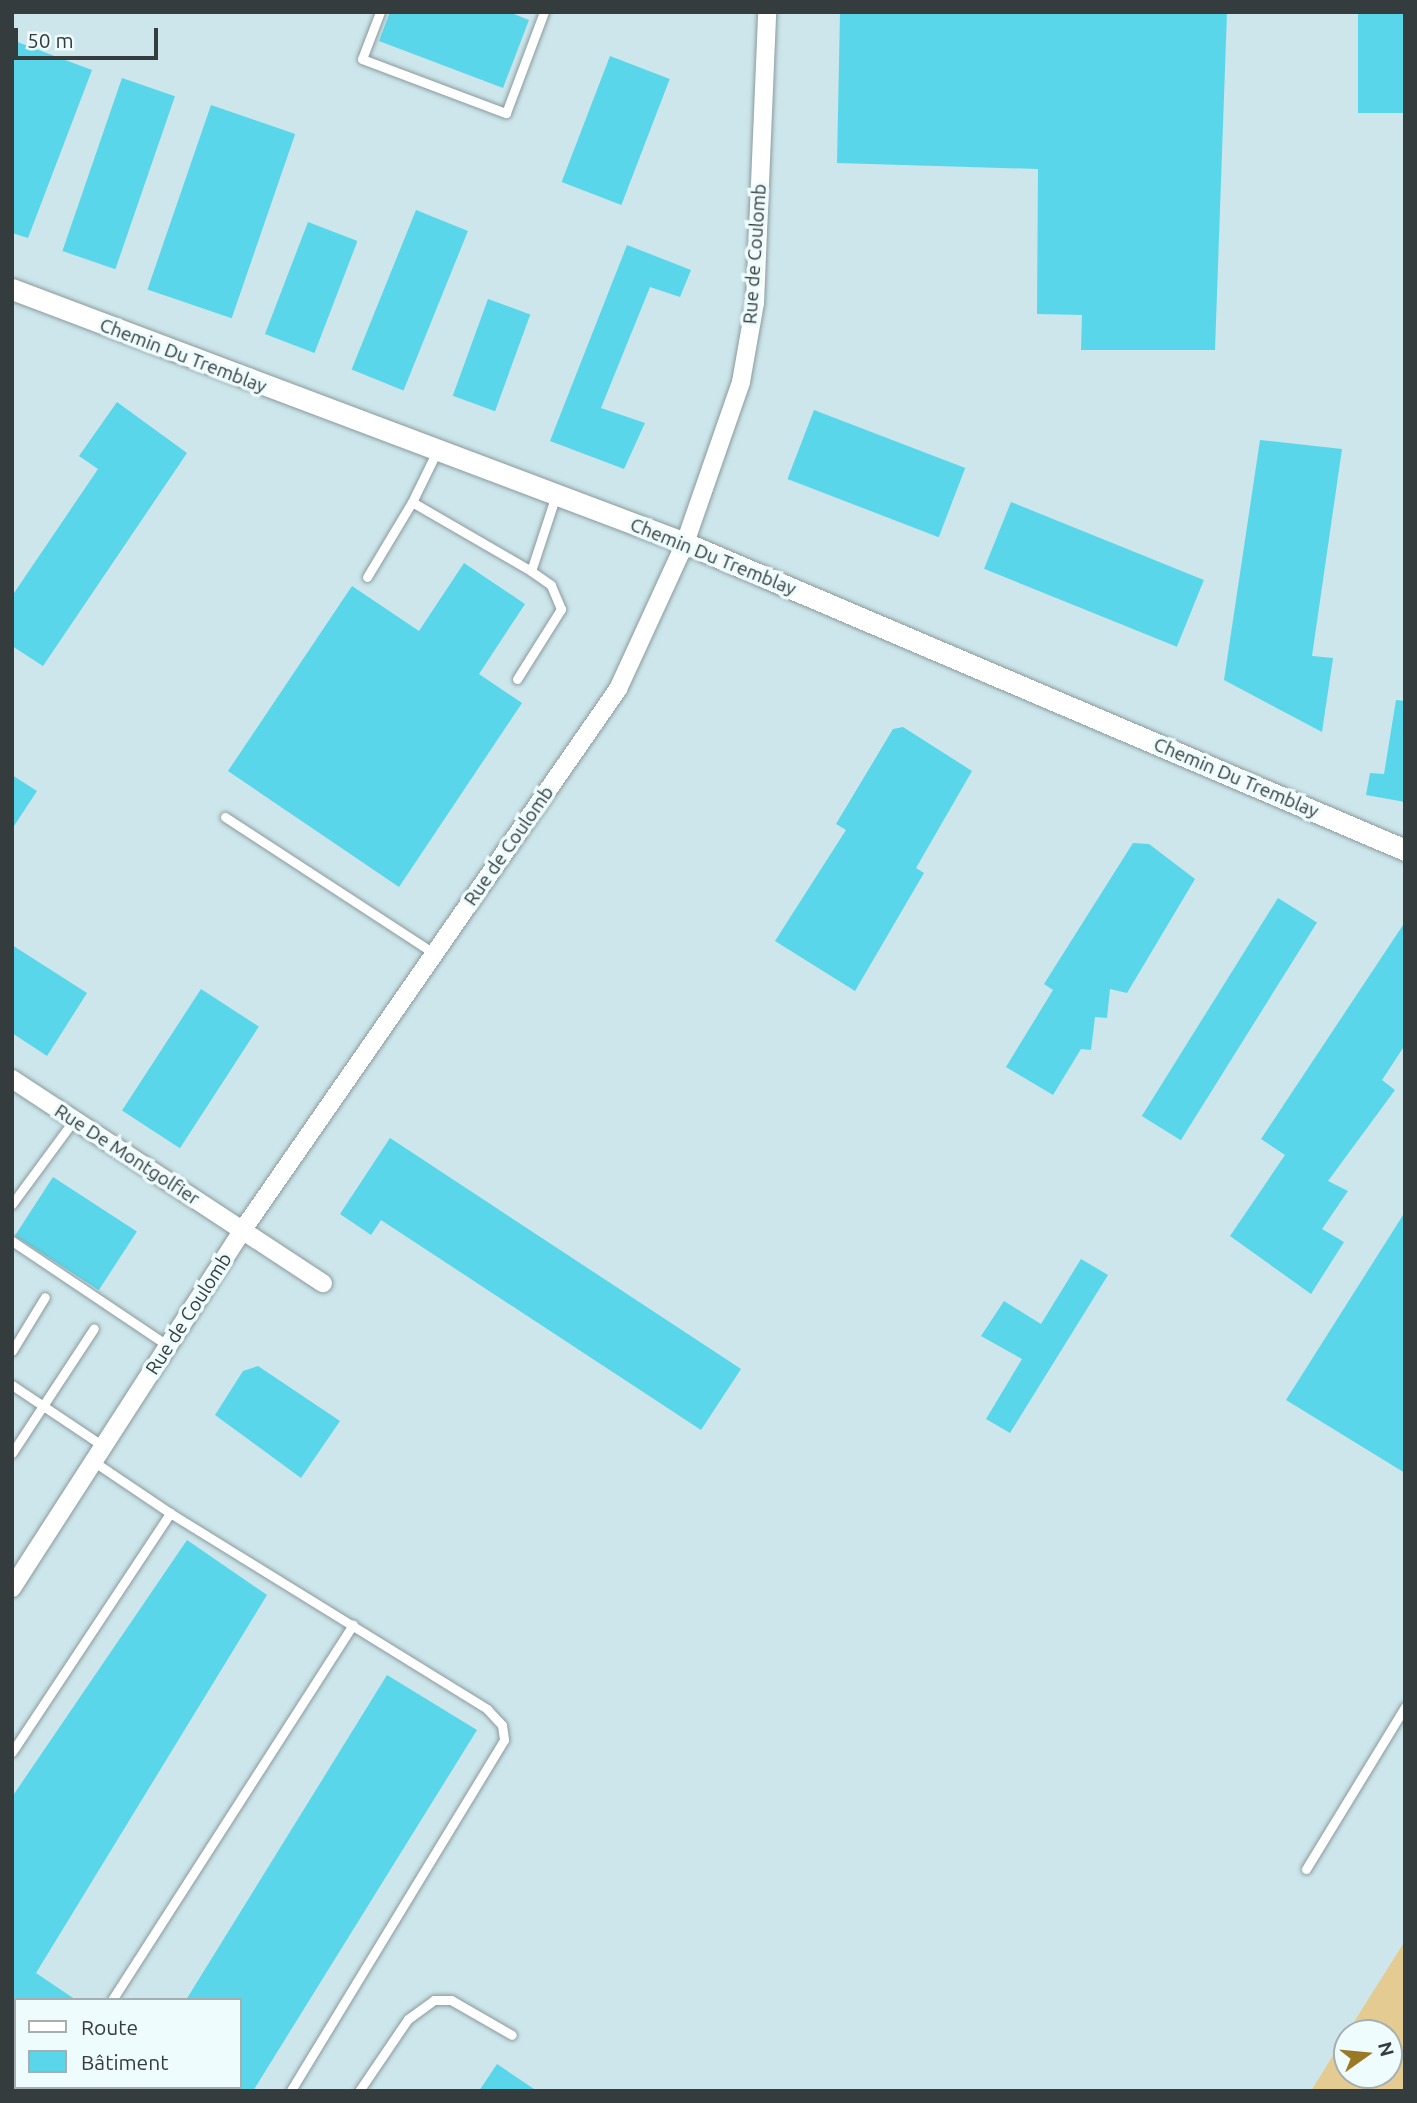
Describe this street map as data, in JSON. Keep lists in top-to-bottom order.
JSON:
{
  "streets": {
    "street": ["Rue de Coulomb", "Chemin Du Tremblay", "Rue De Montgolfier"]
  },
  "crossings": [
    ["Rue de Coulomb", "Chemin Du Tremblay"],
    ["Rue de Coulomb", "Rue De Montgolfier"]
  ],
  "legend": ["Route", "Bâtiment"],
  "scale_bar": "50 m",
  "north": "right"
}
